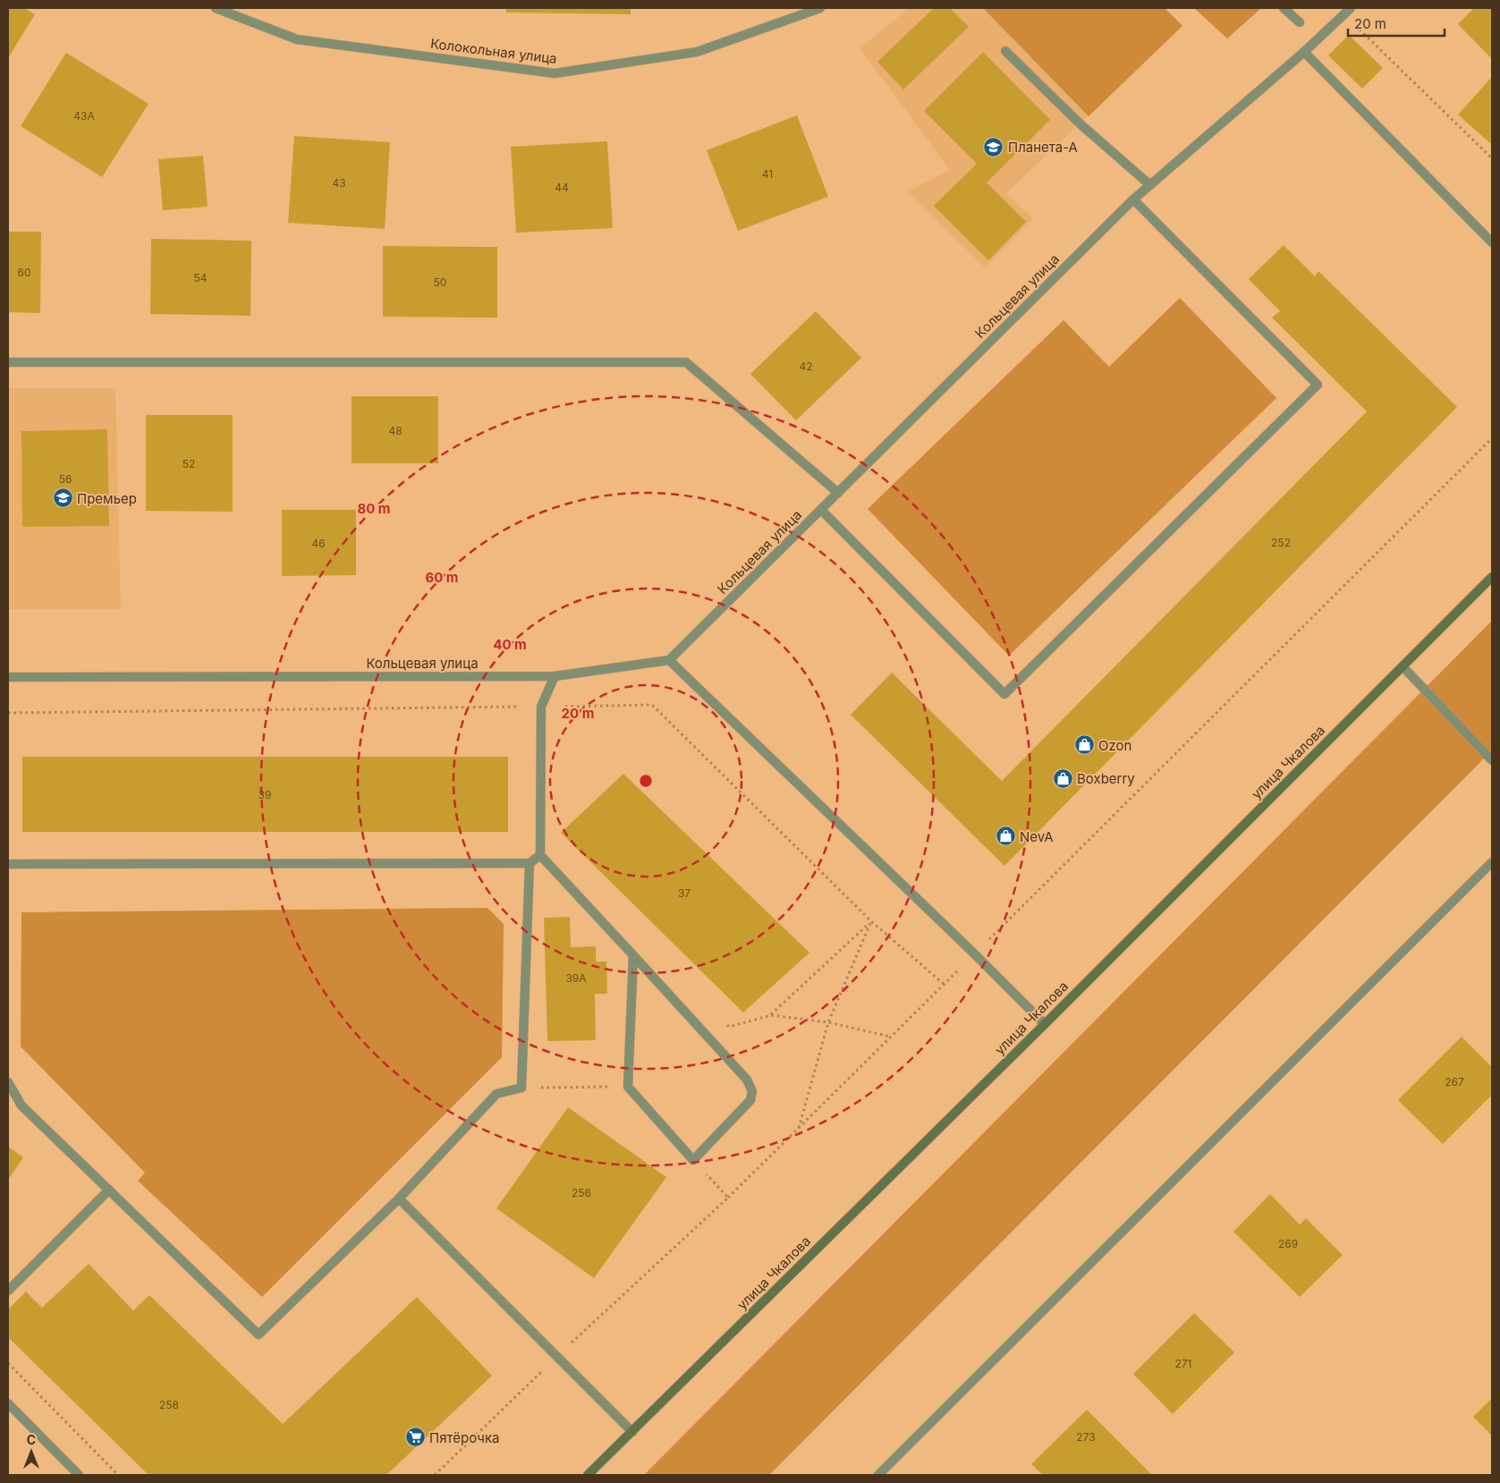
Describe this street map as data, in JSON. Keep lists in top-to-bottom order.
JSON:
{
  "streets": {
    "street": ["Колокольная улица", "Кольцевая улица", "улица Чкалова"]
  },
  "places": {
    "school or university": ["Планета-А", "Премьер"],
    "shop": ["Ozon", "Boxberry", "NevA"],
    "supermarket": ["Пятёрочка"]
  },
  "house_numbers": [
    "43А",
    "41",
    "43",
    "44",
    "60",
    "54",
    "50",
    "42",
    "48",
    "52",
    "56",
    "252",
    "46",
    "39",
    "37",
    "39А",
    "267",
    "256",
    "269",
    "271",
    "258",
    "273"
  ],
  "scale_bar": "20 m",
  "north": "top",
  "rings": [
    "80 m",
    "60 m",
    "40 m",
    "20 m"
  ]
}
